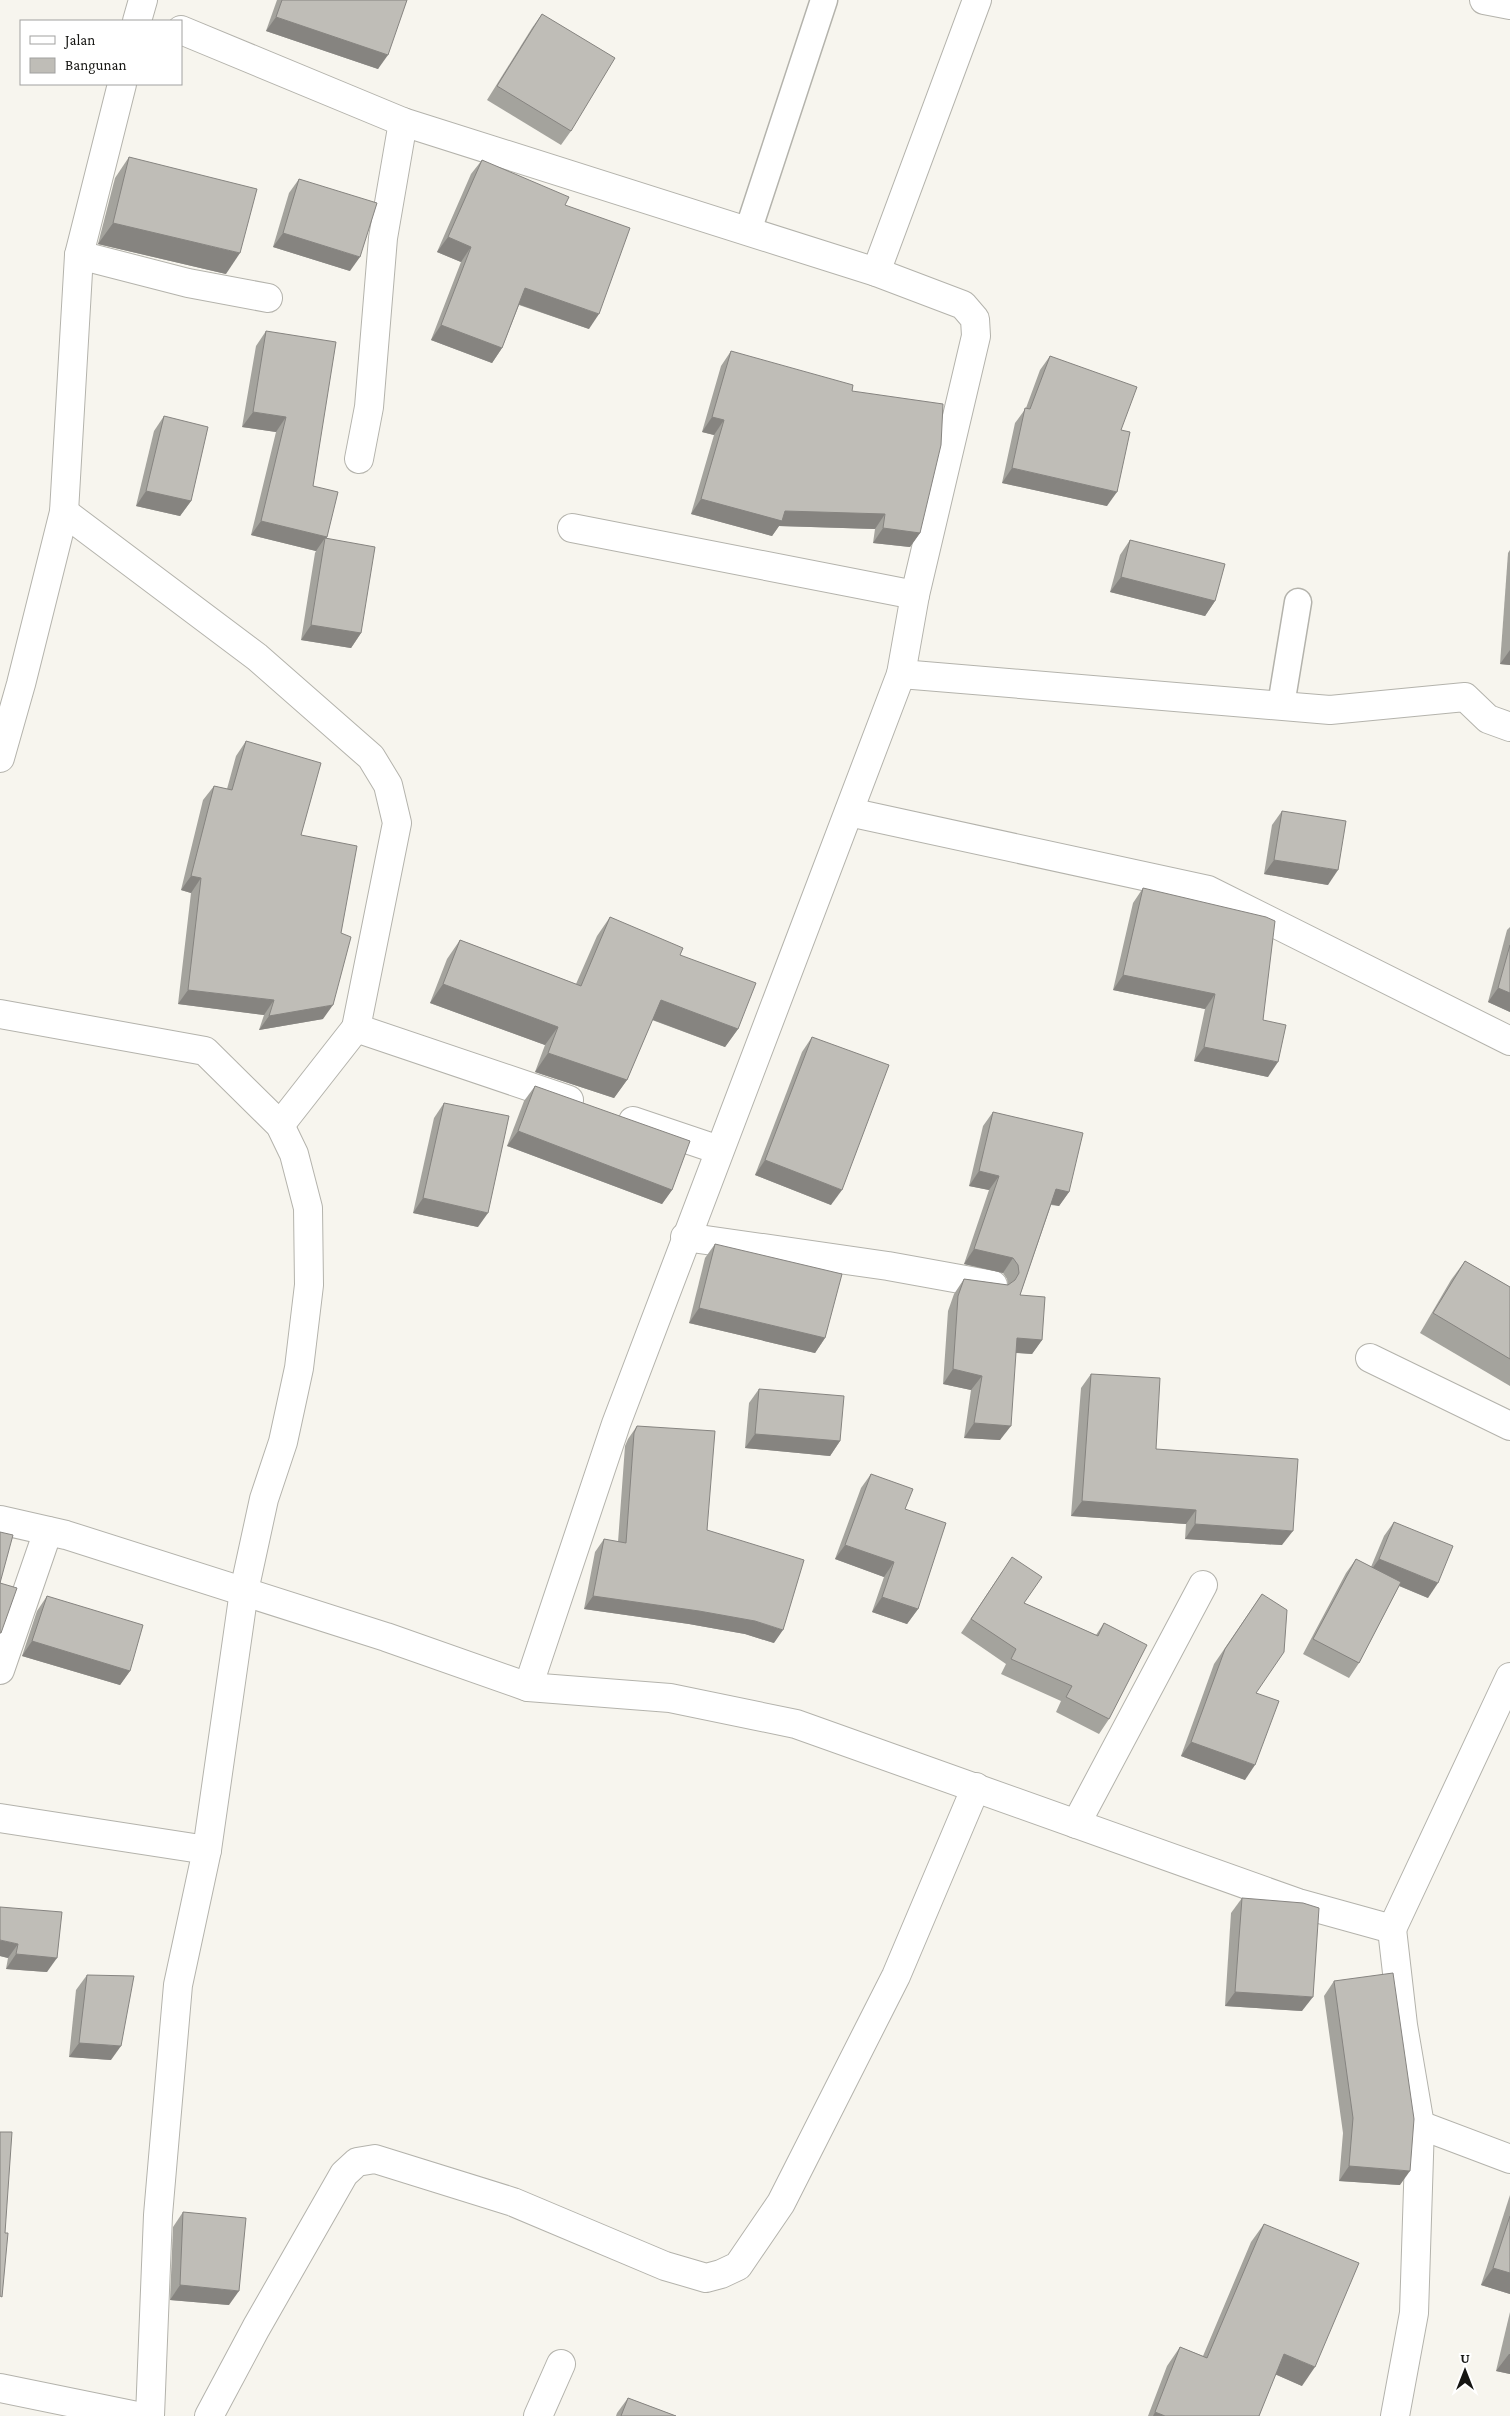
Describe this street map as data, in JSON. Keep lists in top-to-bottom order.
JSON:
{
  "legend": ["Jalan", "Bangunan"],
  "north": "top"
}
